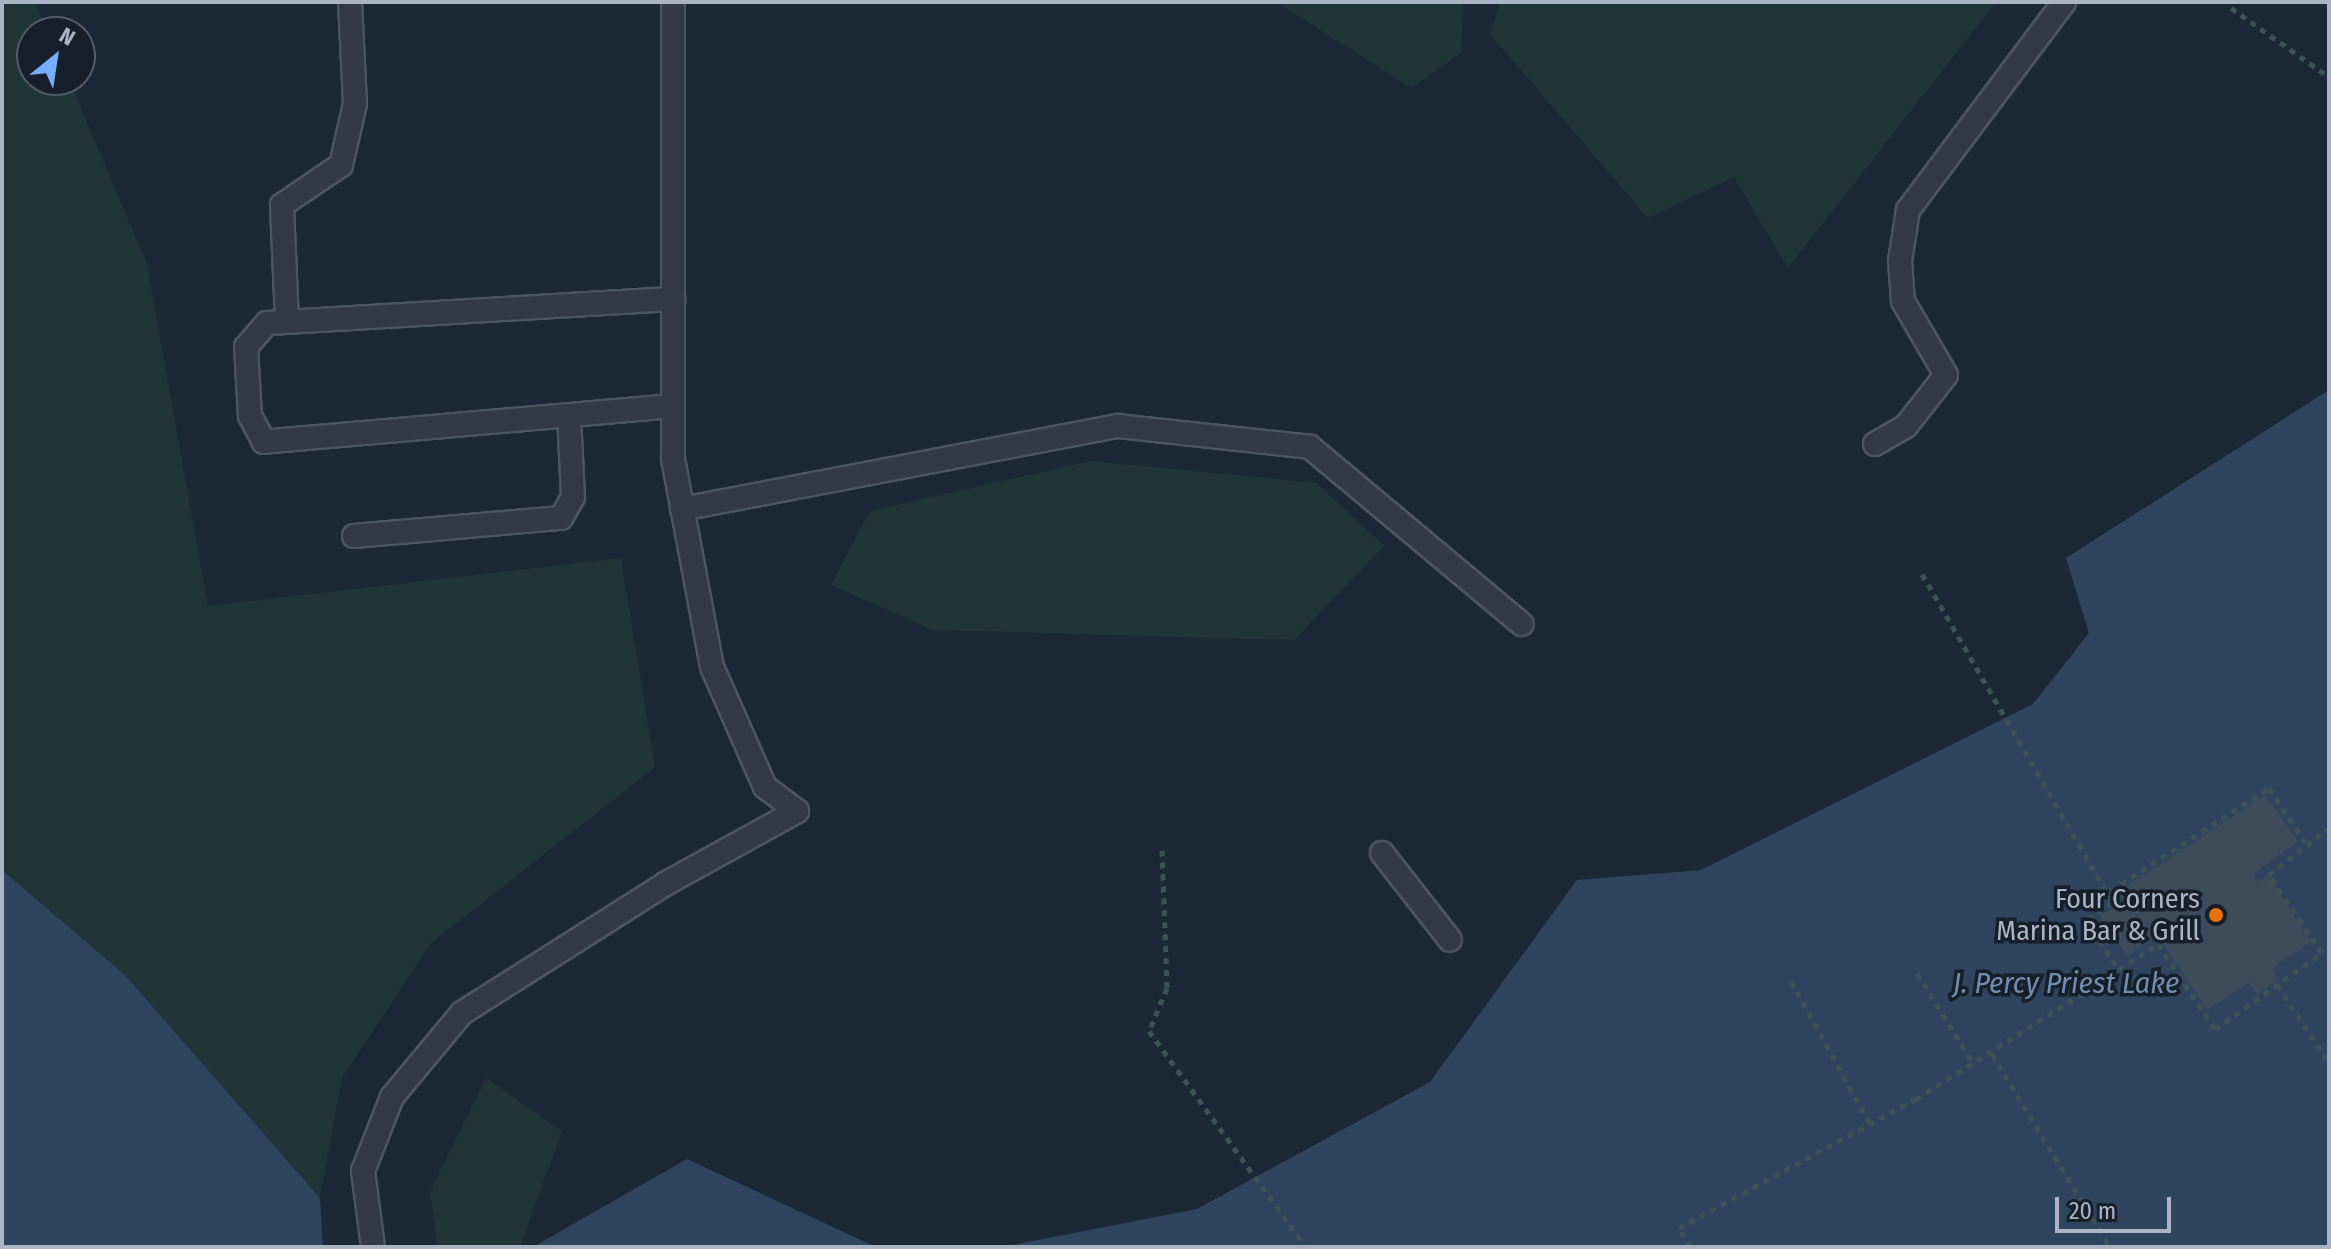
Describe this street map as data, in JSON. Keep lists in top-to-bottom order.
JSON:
{
  "water": ["J. Percy Priest Lake"],
  "places": ["Four Corners Marina Bar & Grill"],
  "scale_bar": "20 m",
  "north": "top right"
}
